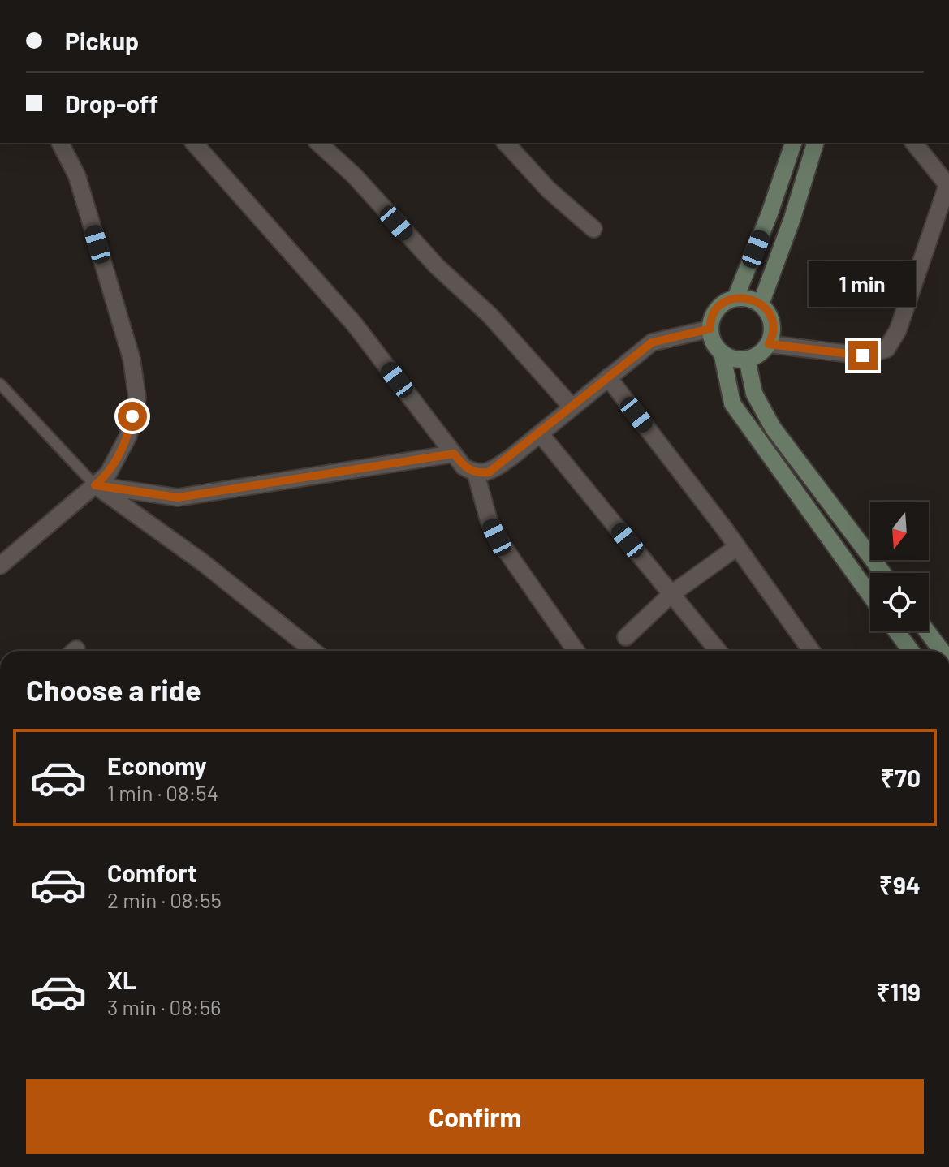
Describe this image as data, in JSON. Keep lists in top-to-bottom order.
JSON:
{
  "north": "bottom",
  "page": {
    "banner": ["Pickup", "Drop-off"],
    "bubble": "1 min",
    "heading": "Choose a ride",
    "list": [
      {
        "name": "Economy",
        "note": "1 min · 08:54",
        "value": "₹70"
      },
      {
        "name": "Comfort",
        "note": "2 min · 08:55",
        "value": "₹94"
      },
      {
        "name": "XL",
        "note": "3 min · 08:56",
        "value": "₹119"
      }
    ],
    "buttons": "Confirm"
  }
}
